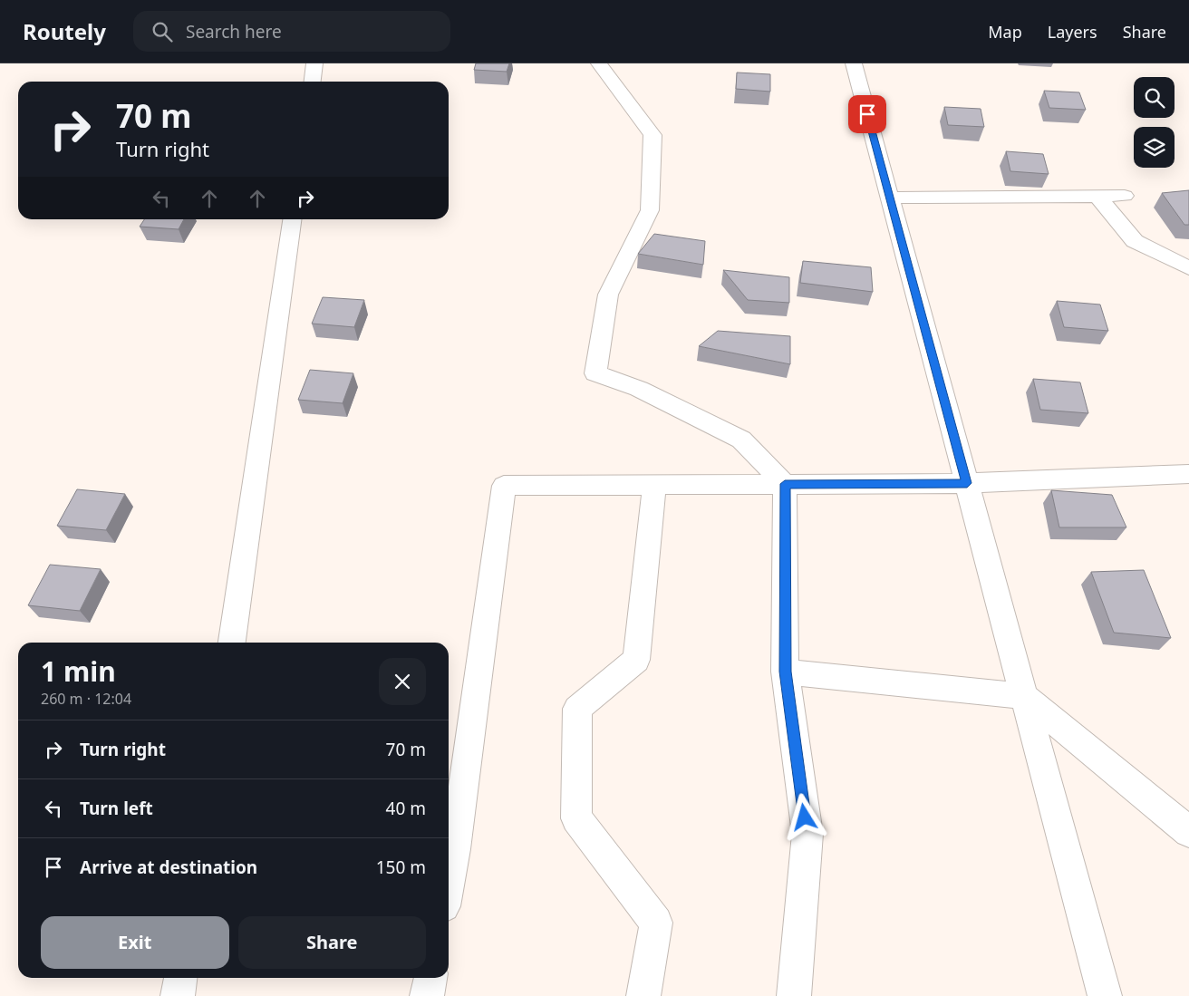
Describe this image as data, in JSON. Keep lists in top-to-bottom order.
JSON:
{
  "page": {
    "header": "Routely",
    "search": "Search here",
    "nav": ["Map", "Layers", "Share"],
    "turn": ["70 m", "Turn right"],
    "heading": ["1 min", "260 m · 12:04"],
    "list": [
      {
        "name": "Turn right",
        "value": "70 m"
      },
      {
        "name": "Turn left",
        "value": "40 m"
      },
      {
        "name": "Arrive at destination",
        "value": "150 m"
      }
    ],
    "buttons": ["Exit", "Share"]
  }
}
